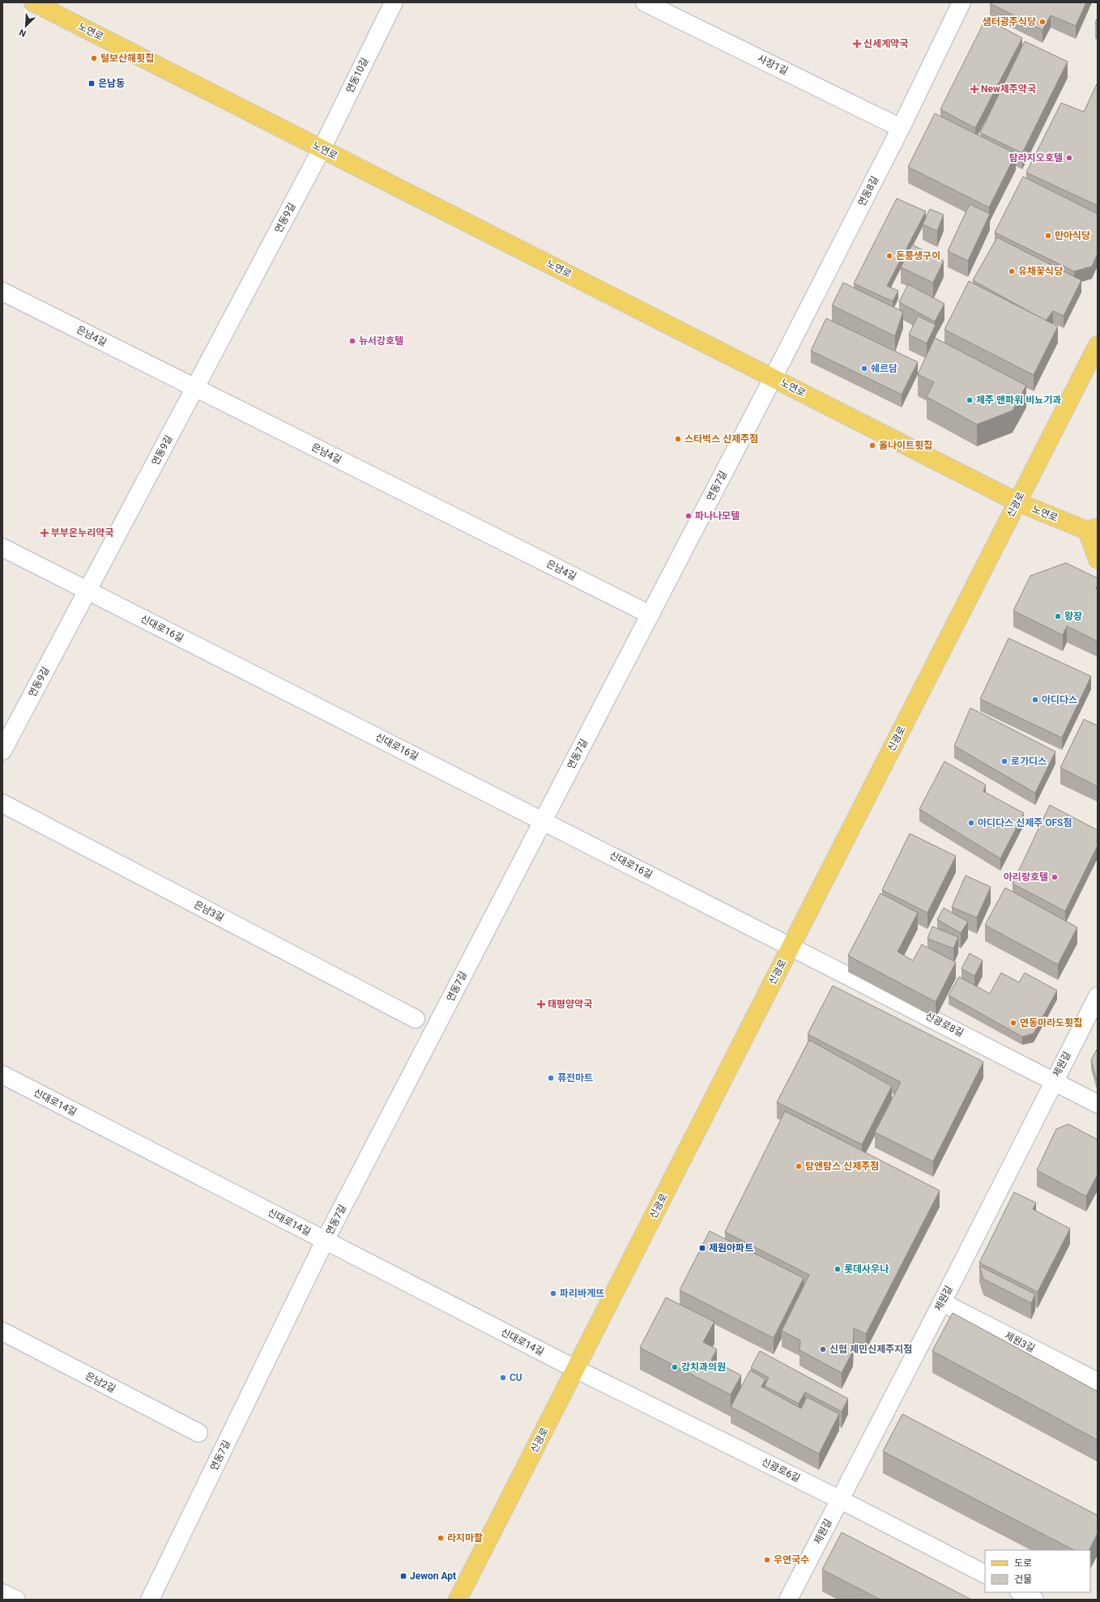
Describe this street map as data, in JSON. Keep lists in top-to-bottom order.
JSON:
{
  "streets": {
    "main road": ["노연로", "신광로"],
    "street": [
      "사장1길",
      "연동10길",
      "연동8길",
      "연동9길",
      "은남4길",
      "연동7길",
      "신대로16길",
      "은남3길",
      "신광로8길",
      "제원길",
      "신대로14길",
      "제원3길",
      "은남2길",
      "신광로6길"
    ]
  },
  "crossings": [
    ["노연로", "연동10길"],
    ["노연로", "연동8길"],
    ["노연로", "연동9길"],
    ["노연로", "연동7길"],
    ["노연로", "신광로"],
    ["사장1길", "연동8길"],
    ["연동10길", "연동9길"],
    ["연동8길", "연동7길"],
    ["연동9길", "은남4길"],
    ["연동9길", "신대로16길"],
    ["은남4길", "연동7길"],
    ["연동7길", "신대로16길"],
    ["연동7길", "신대로14길"],
    ["신광로", "신대로16길"],
    ["신광로", "신광로8길"],
    ["신광로", "신대로14길"],
    ["신광로", "신광로6길"],
    ["신대로16길", "신광로8길"],
    ["신광로8길", "제원길"],
    ["제원길", "제원3길"],
    ["제원길", "신광로6길"],
    ["신대로14길", "신광로6길"]
  ],
  "places": {
    "other": [
      "샘터광주식당",
      "털보산해횟집",
      "탐라지오호텔",
      "만아식당",
      "돈풍생구이",
      "유채꽃식당",
      "뉴서강호텔",
      "쉐르담",
      "제주 맨파워 비뇨기과",
      "스타벅스 신제주점",
      "올나이트횟집",
      "파나나모텔",
      "왕장",
      "아디다스",
      "로가디스",
      "아디다스 신제주 OFS점",
      "아리랑호텔",
      "연동마라도횟집",
      "퓨전마트",
      "탐앤탐스 신제주점",
      "롯데사우나",
      "파리바게뜨",
      "신협 제민신제주지점",
      "강치과의원",
      "CU",
      "라지마할",
      "우연국수"
    ],
    "health": [
      "신세계약국",
      "New제주약국",
      "부부온누리약국",
      "태평양약국"
    ],
    "transit": ["은남동", "제원아파트", "Jewon Apt"]
  },
  "legend": ["도로", "건물"],
  "north": "bottom left"
}
